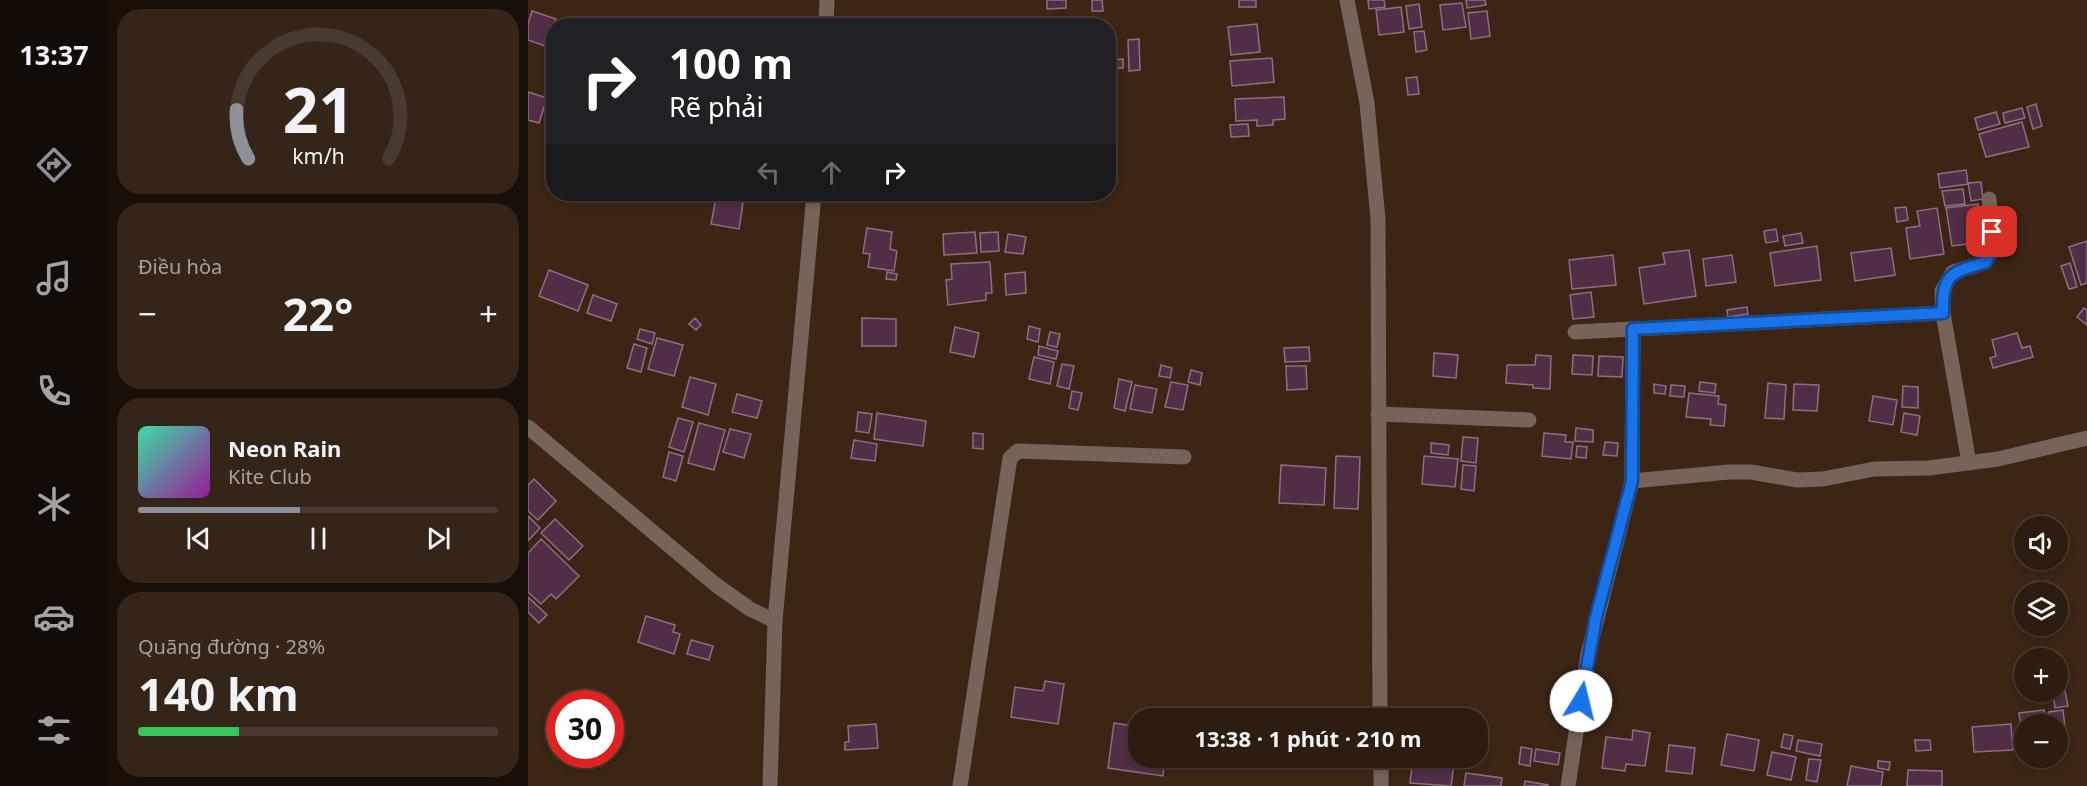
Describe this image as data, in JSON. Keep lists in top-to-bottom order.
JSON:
{
  "page": {
    "tabs": "13:37",
    "turn": ["100 m", "Rẽ phải"],
    "tile": [
      "Điều hòa",
      ["Quãng đường · 28%", "140 km"]
    ],
    "heat": ["−", "22°", "+"],
    "song": ["Neon Rain", "Kite Club"],
    "map_buttons": ["+", "−"],
    "limit": "30",
    "trip": "13:38 · 1 phút · 210 m",
    "gauge": ["21", "km/h"]
  }
}
